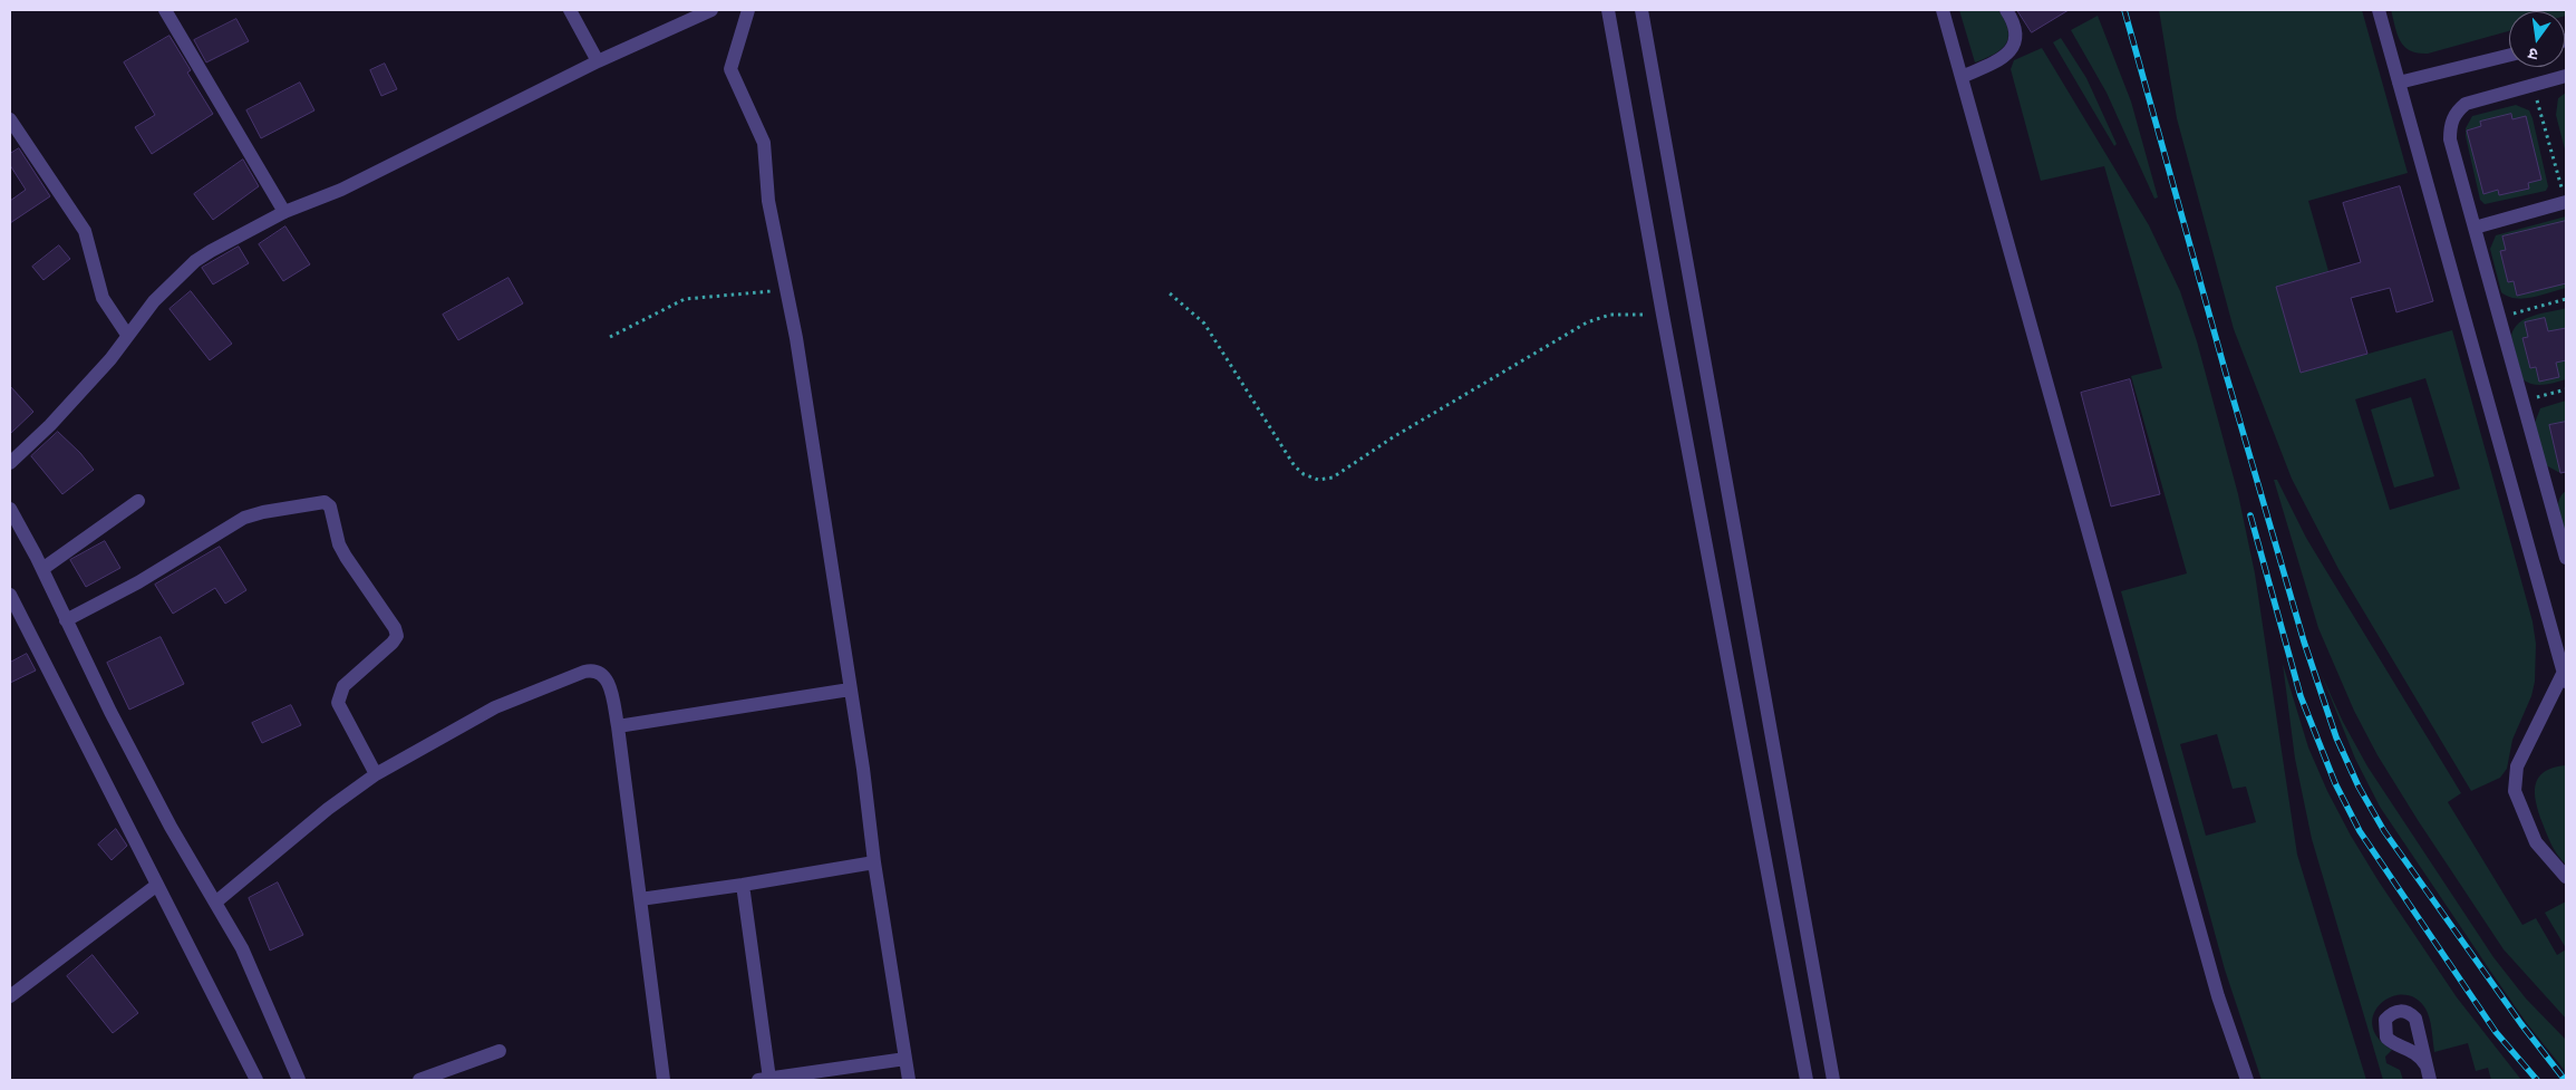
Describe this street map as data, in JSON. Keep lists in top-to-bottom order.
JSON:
{
  "north": "bottom"
}
